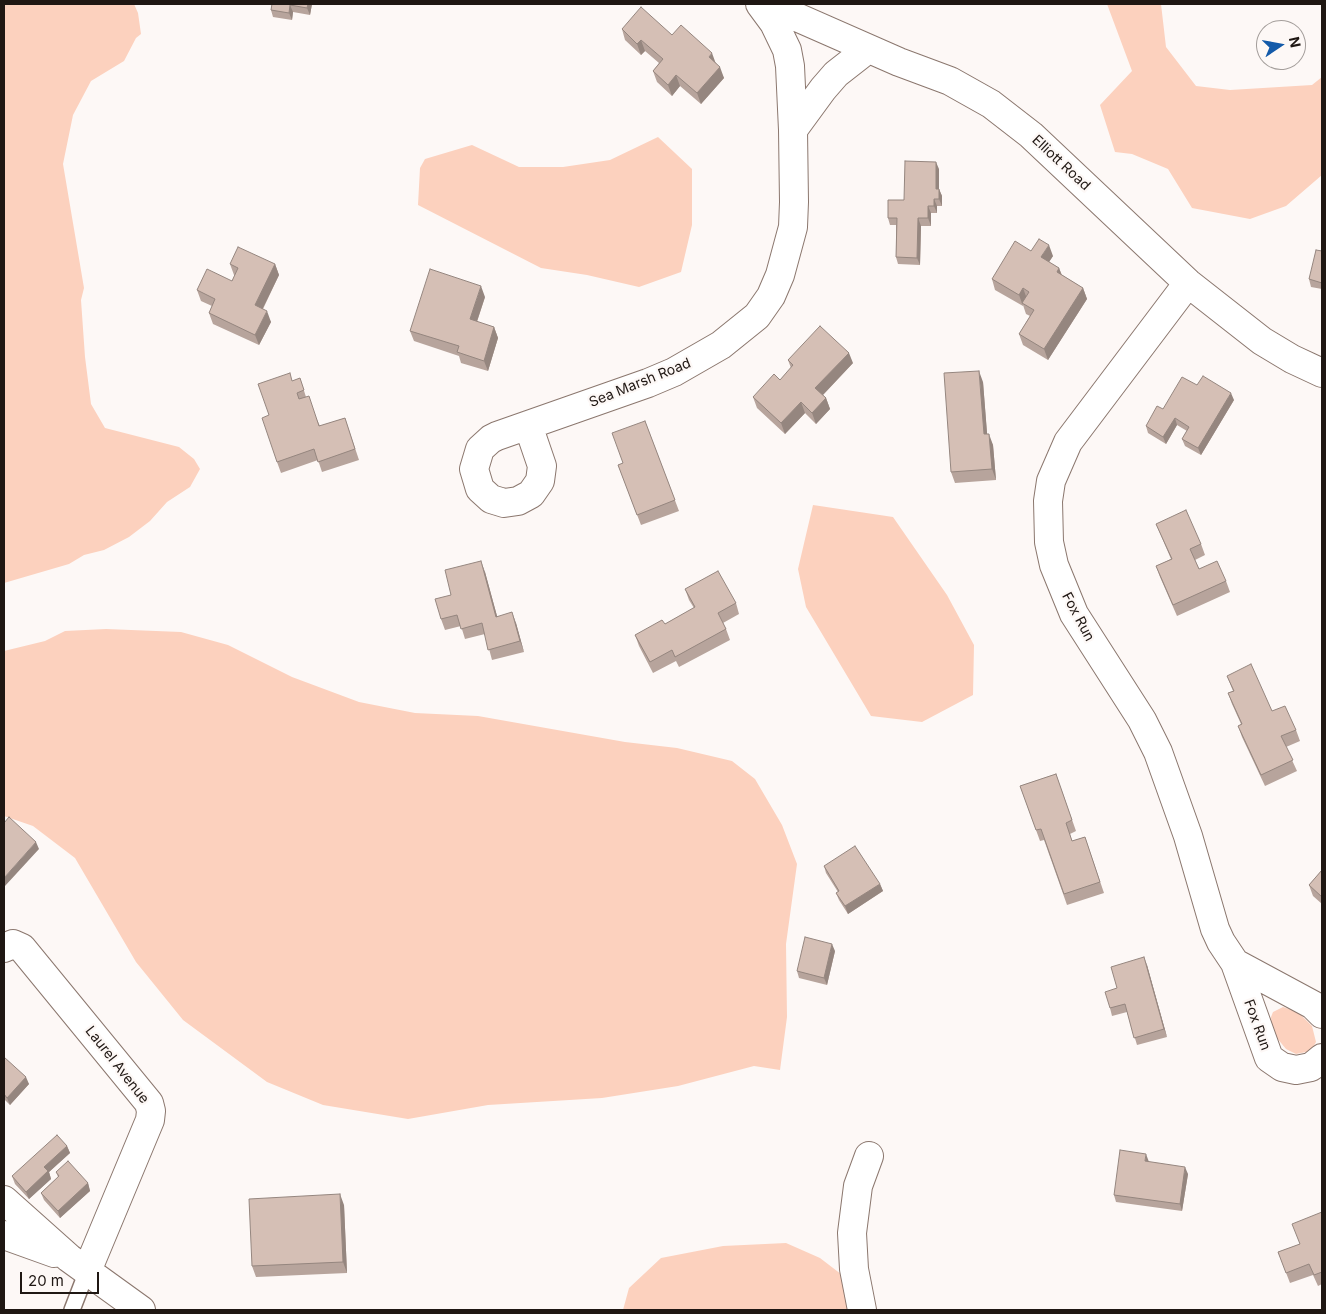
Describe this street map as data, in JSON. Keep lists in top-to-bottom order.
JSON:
{
  "streets": {
    "street": [
      "Elliott Road",
      "Sea Marsh Road",
      "Fox Run",
      "Laurel Avenue"
    ]
  },
  "crossings": [
    ["Elliott Road", "Fox Run"]
  ],
  "scale_bar": "20 m",
  "north": "right"
}
